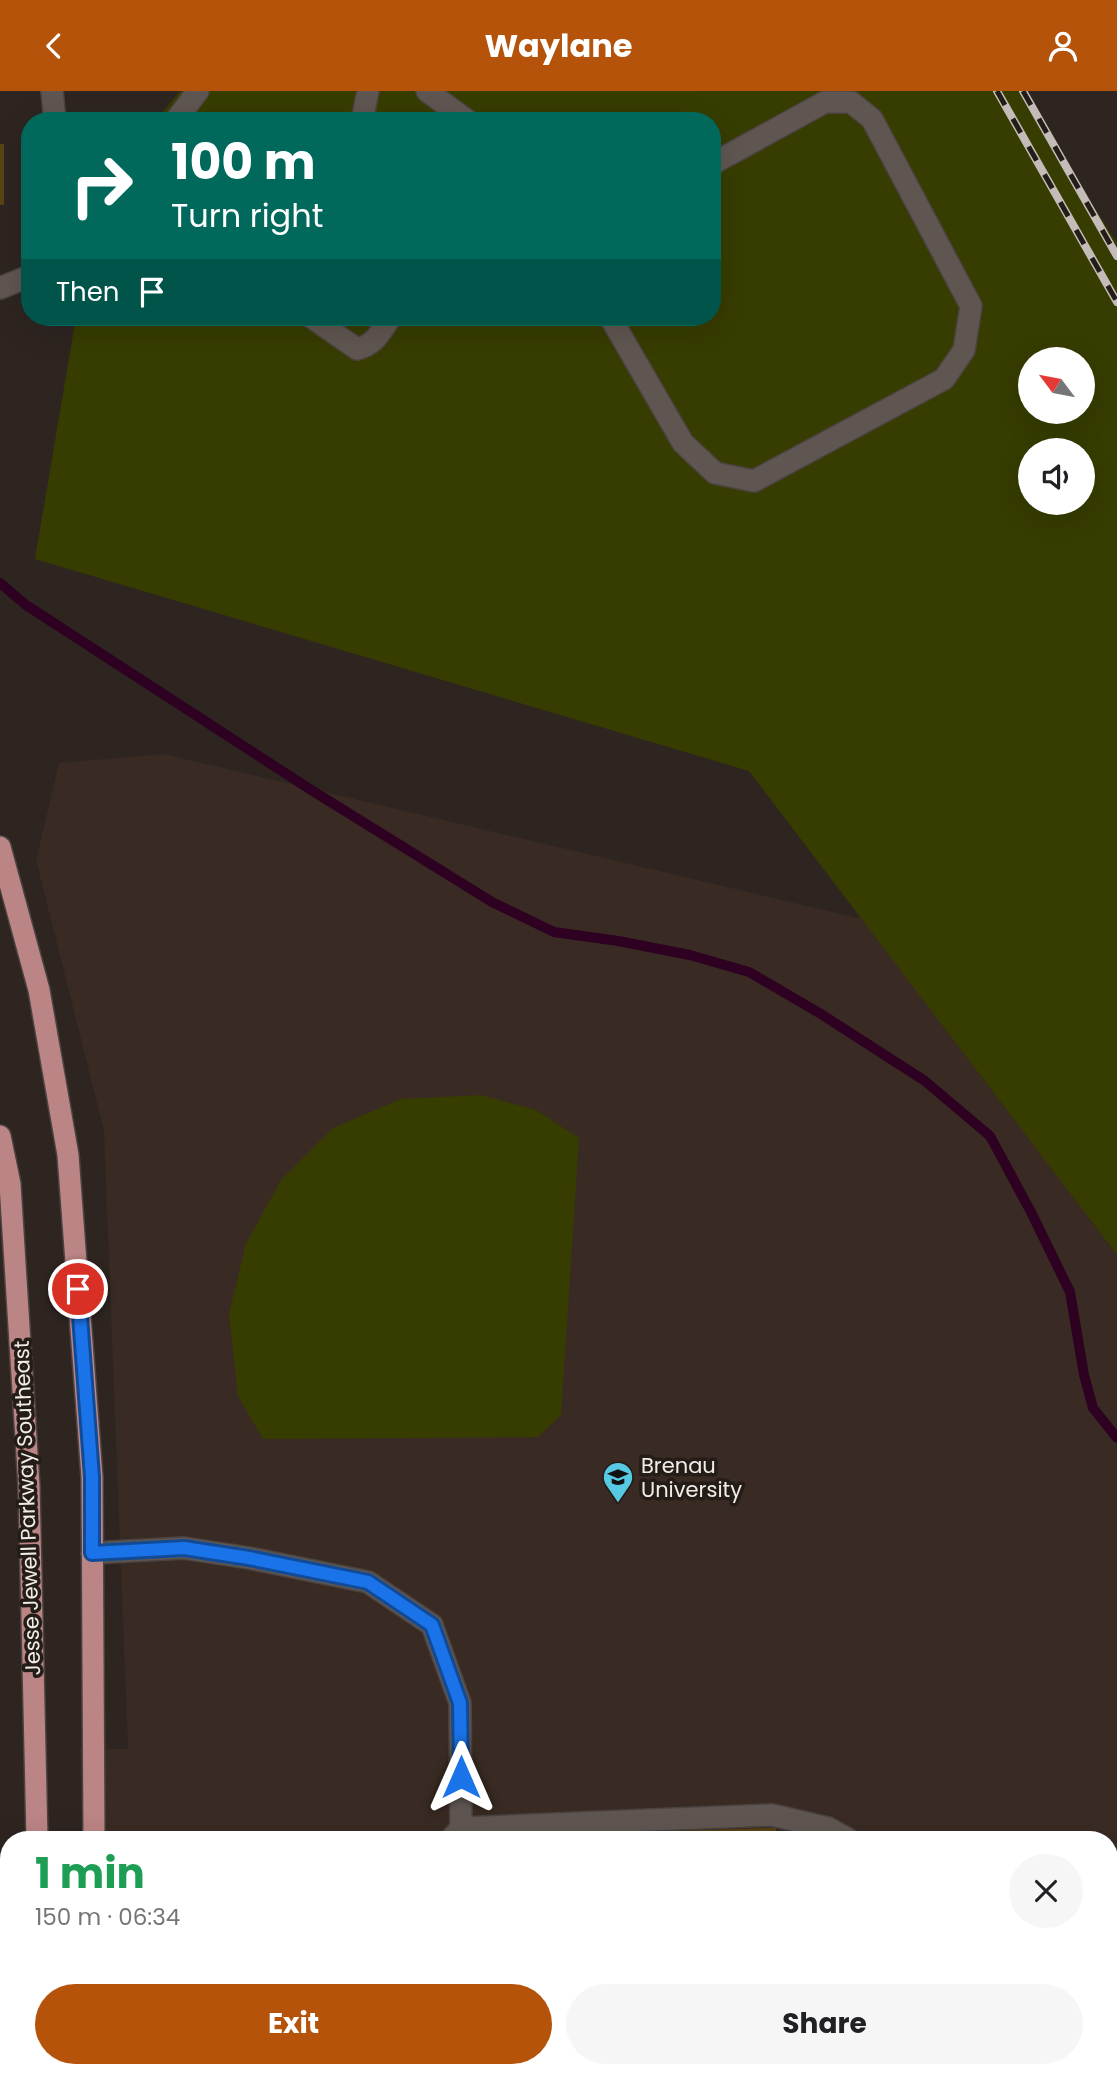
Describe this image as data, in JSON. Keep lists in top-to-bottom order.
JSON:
{
  "streets": {
    "main road": ["Jesse Jewell Parkway Southeast"]
  },
  "places": {
    "school or university": ["Brenau University"]
  },
  "north": "top left",
  "page": {
    "header": "Waylane",
    "turn": ["100 m", "Turn right"],
    "then": "Then",
    "heading": ["1 min", "150 m · 06:34"],
    "buttons": ["Exit", "Share"]
  }
}
